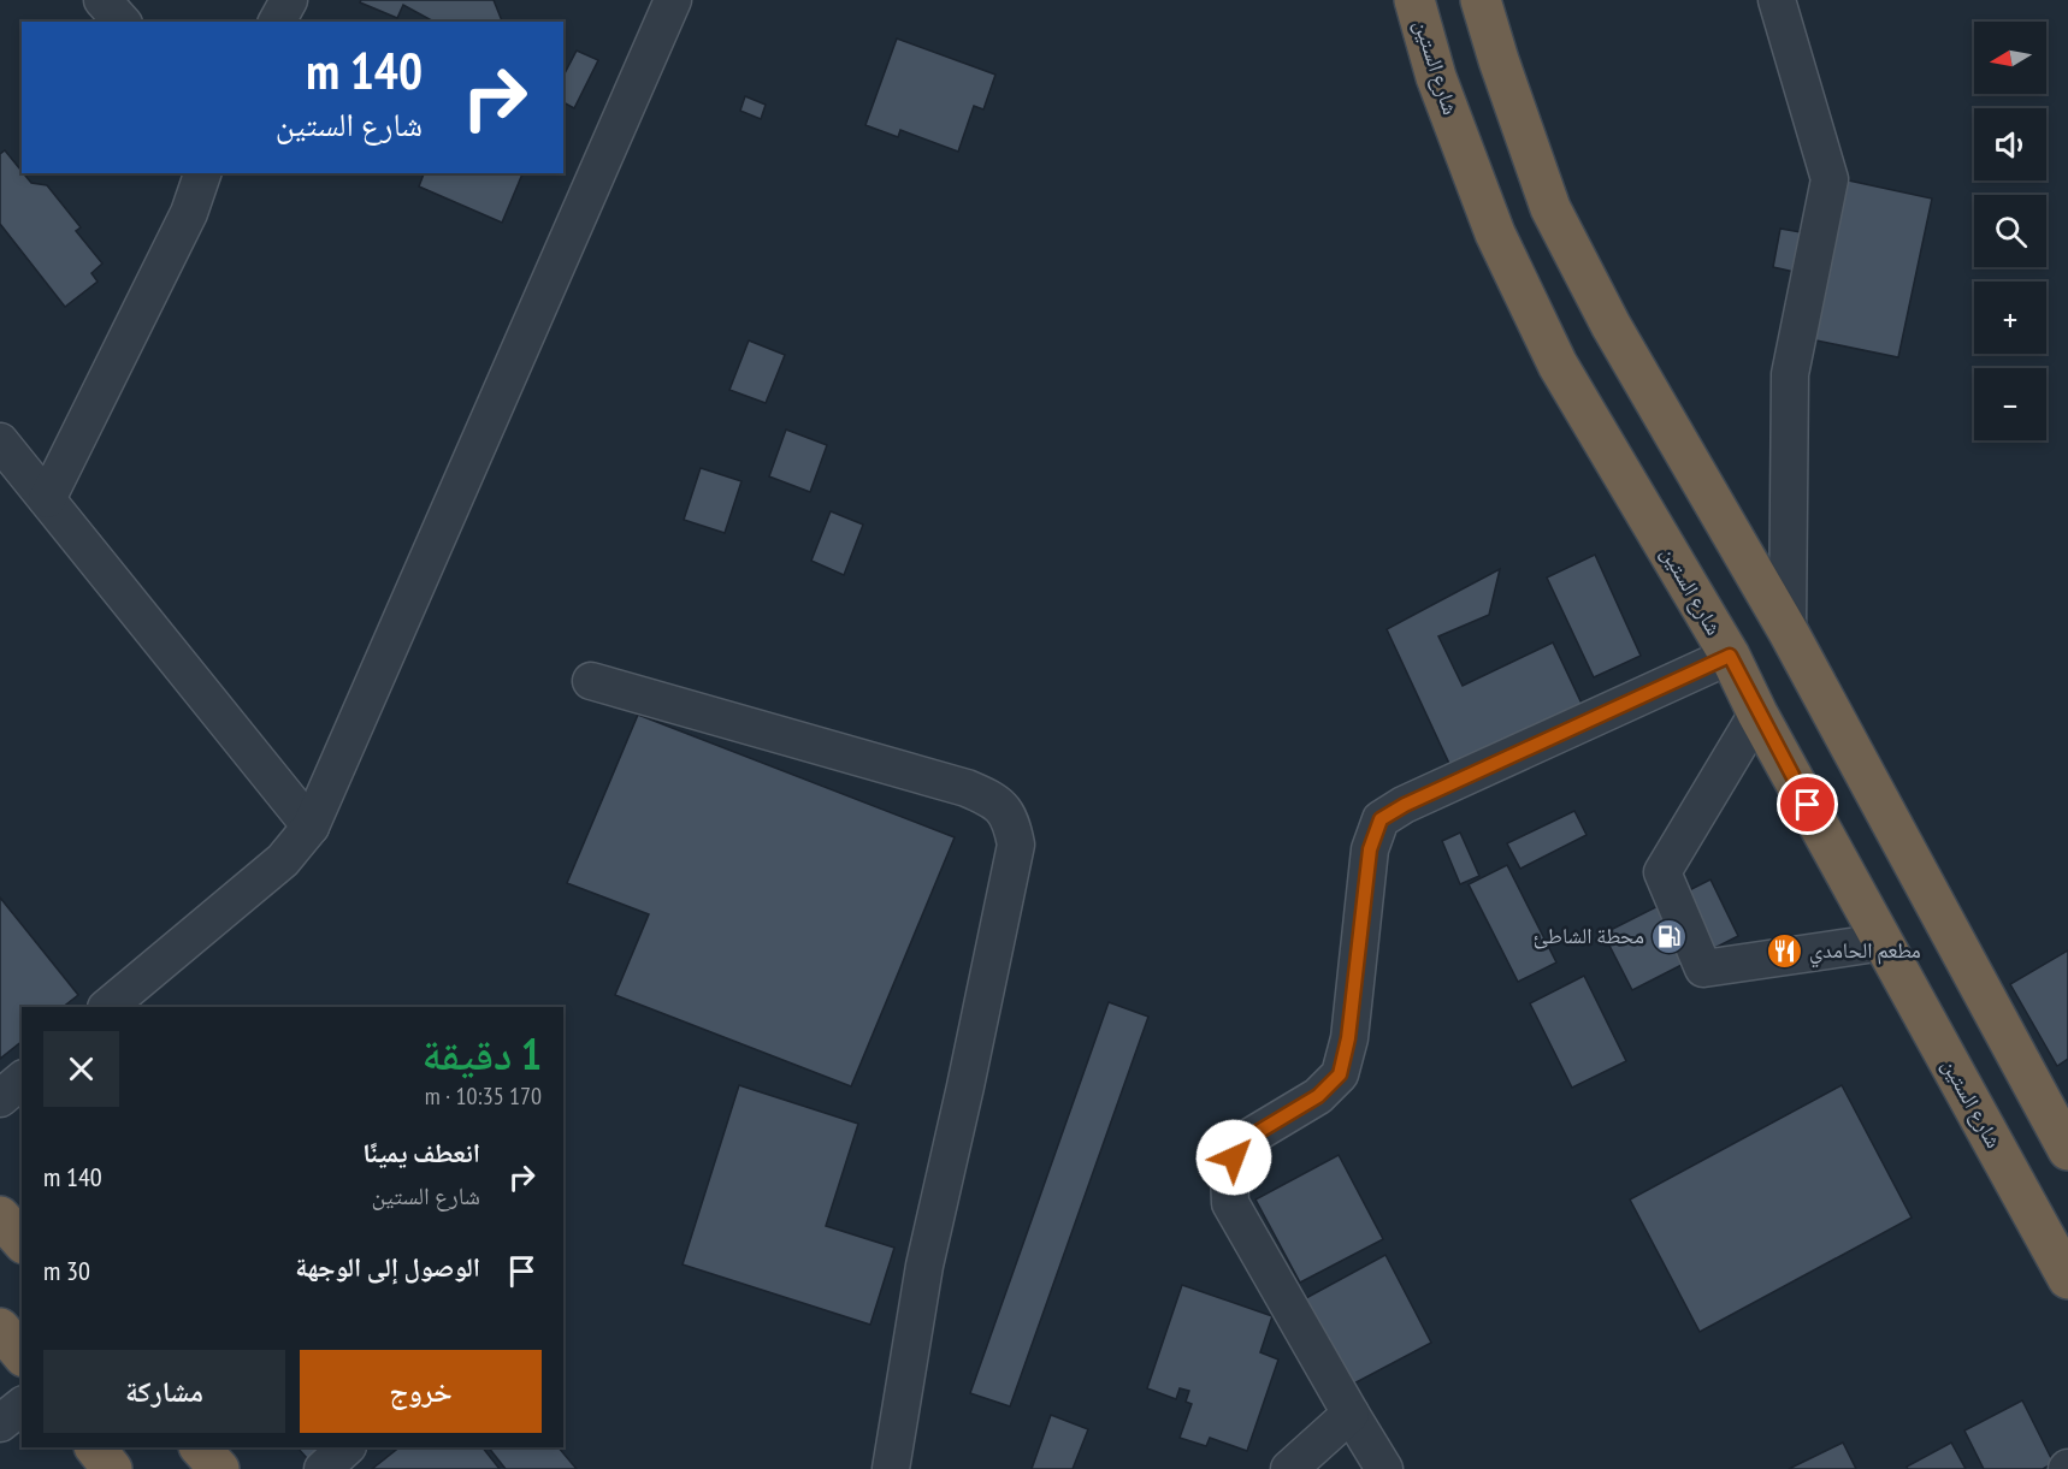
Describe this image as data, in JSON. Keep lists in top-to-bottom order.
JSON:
{
  "streets": {
    "highway": ["شارع الستين"]
  },
  "places": {
    "fuel station": ["محطة الشاطئ"],
    "restaurant": ["مطعم الحامدي"]
  },
  "north": "left",
  "page": {
    "map_buttons": ["+", "−"],
    "turn": ["140 m", "شارع الستين"],
    "heading": ["1 دقيقة", "170 m · 10:35"],
    "list": [
      {
        "name": "انعطف يمينًا",
        "note": "شارع الستين",
        "value": "140 m"
      },
      {
        "name": "الوصول إلى الوجهة",
        "value": "30 m"
      }
    ],
    "buttons": ["خروج", "مشاركة"]
  }
}
